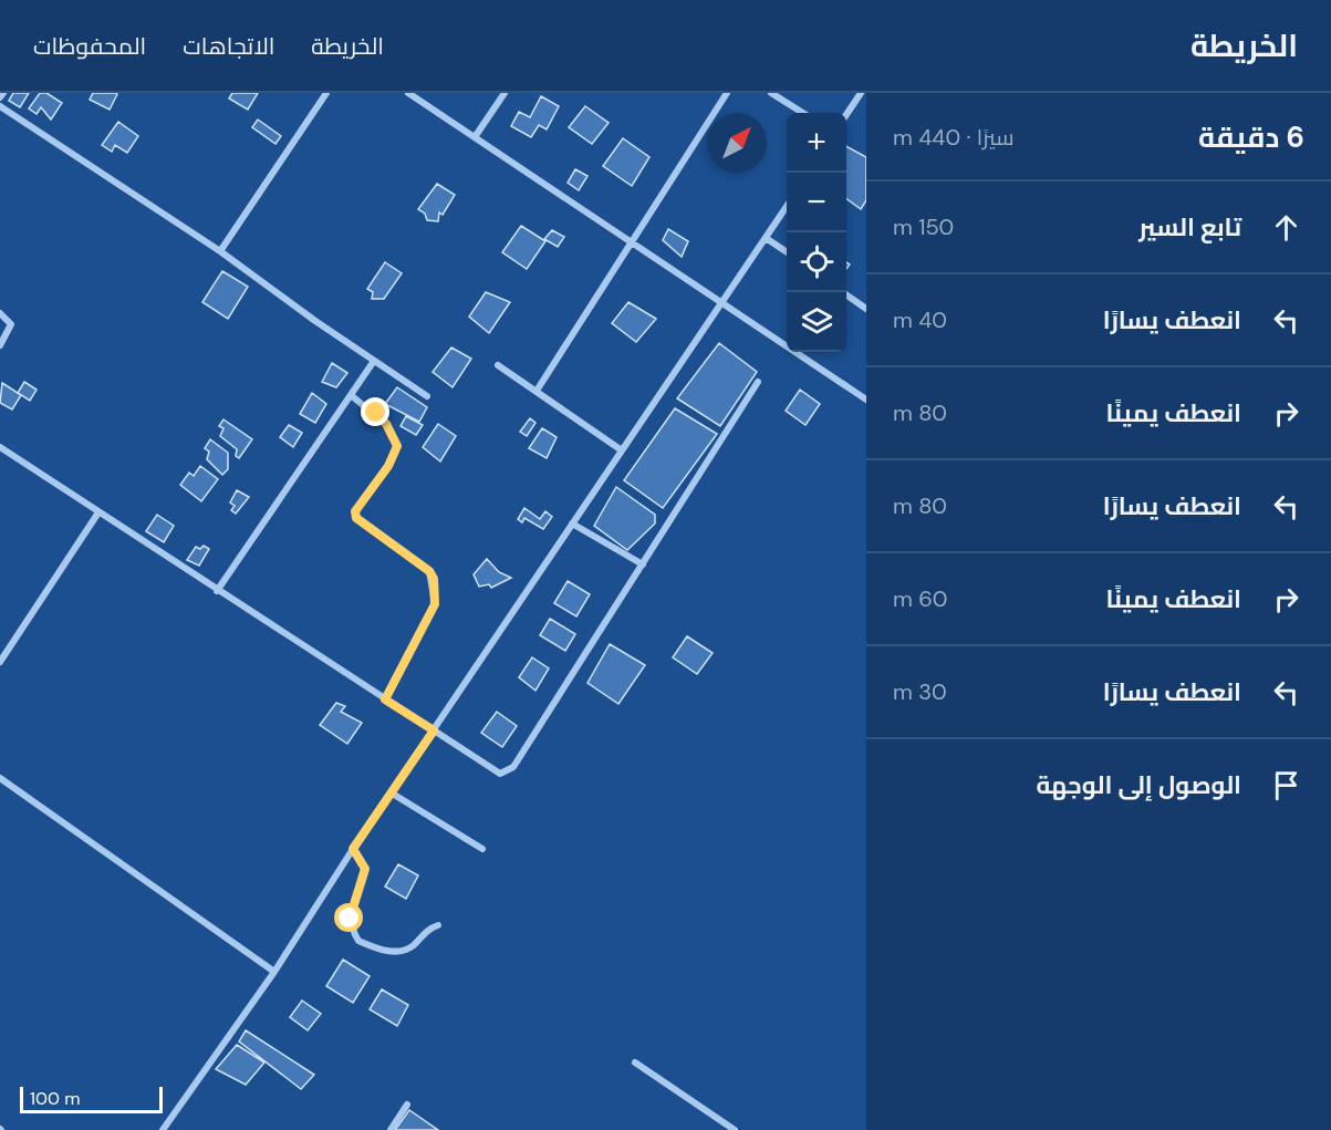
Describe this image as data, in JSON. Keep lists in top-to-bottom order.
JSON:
{
  "scale_bar": "100 m",
  "north": "top right",
  "page": {
    "header": "الخريطة",
    "nav": ["الخريطة", "الاتجاهات", "المحفوظات"],
    "heading": ["6 دقيقة", "سيرًا · 440 m"],
    "map_buttons": ["+", "−"],
    "list": [
      ["تابع السير", "150 m"],
      ["انعطف يسارًا", "40 m"],
      ["انعطف يمينًا", "80 m"],
      ["انعطف يسارًا", "80 m"],
      ["انعطف يمينًا", "60 m"],
      ["انعطف يسارًا", "30 m"],
      "الوصول إلى الوجهة"
    ],
    "scale": "100 m"
  }
}
